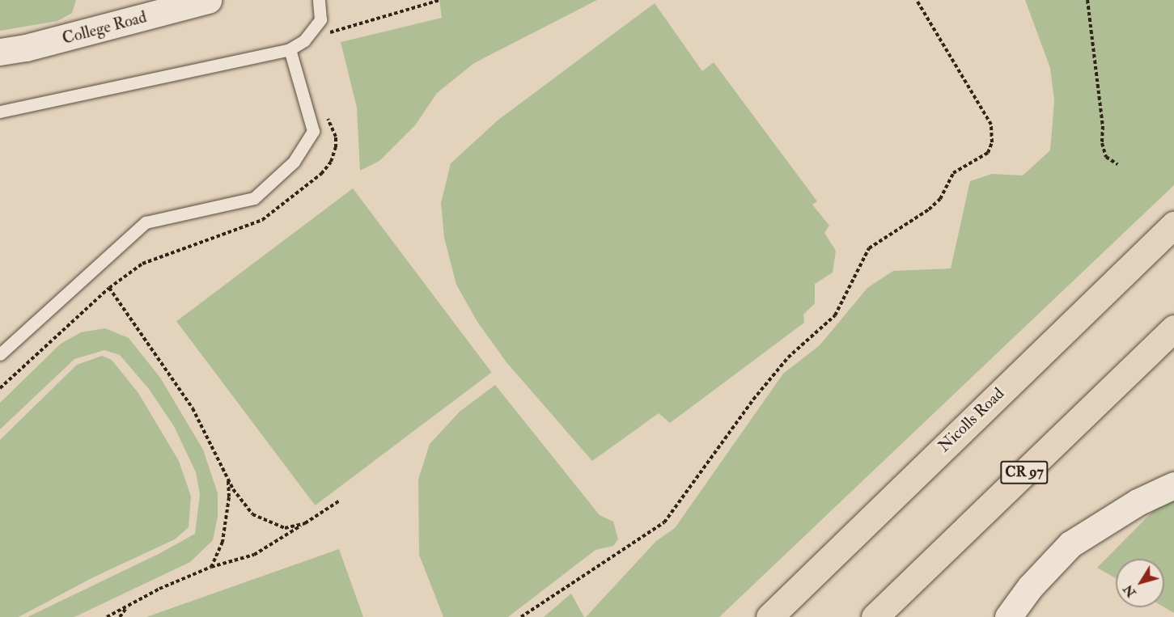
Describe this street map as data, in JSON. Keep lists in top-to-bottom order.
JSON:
{
  "streets": {
    "highway": ["Nicolls Road", "CR 97"],
    "street": ["College Road"]
  },
  "north": "bottom left"
}
